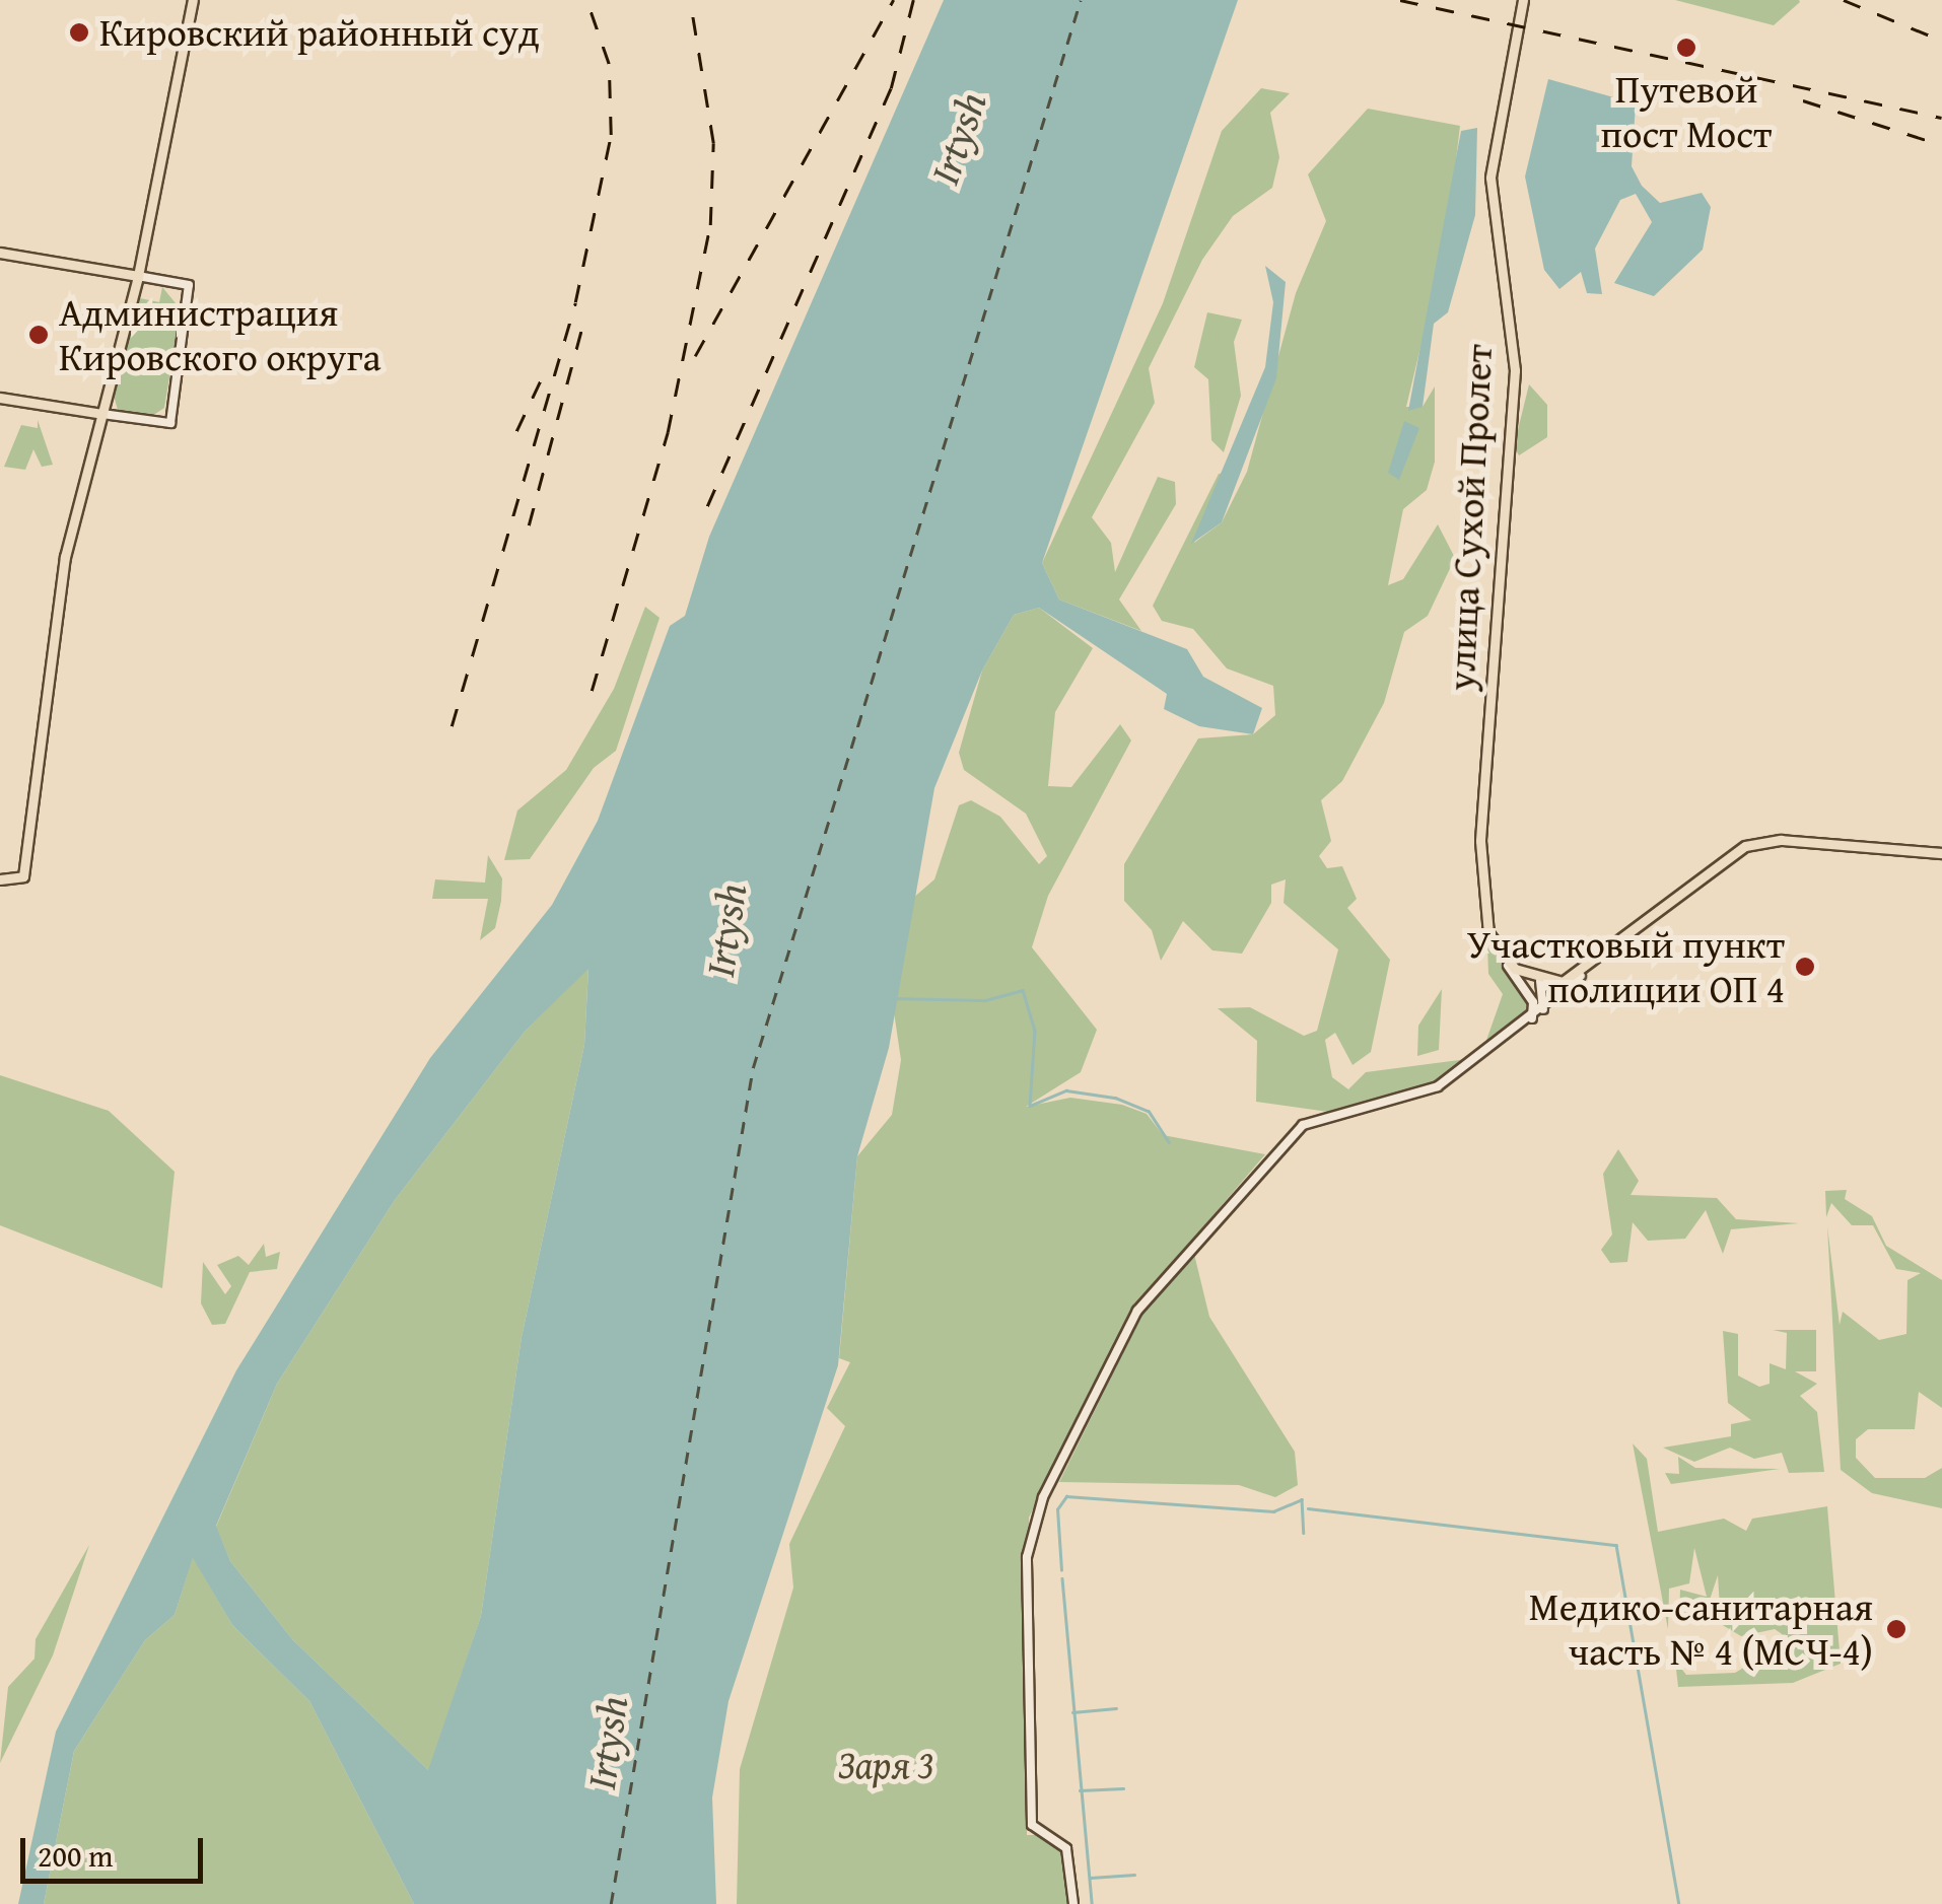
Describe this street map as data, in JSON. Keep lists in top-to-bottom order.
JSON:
{
  "streets": {
    "main road": ["улица Сухой Пролет"]
  },
  "water": ["Irtysh"],
  "parks": ["Заря 3"],
  "places": [
    "Кировский районный суд",
    "Путевой пост Мост",
    "Администрация Кировского округа",
    "Участковый пункт полиции ОП 4",
    "Медико-санитарная часть № 4 (МСЧ-4)"
  ],
  "scale_bar": "200 m"
}
